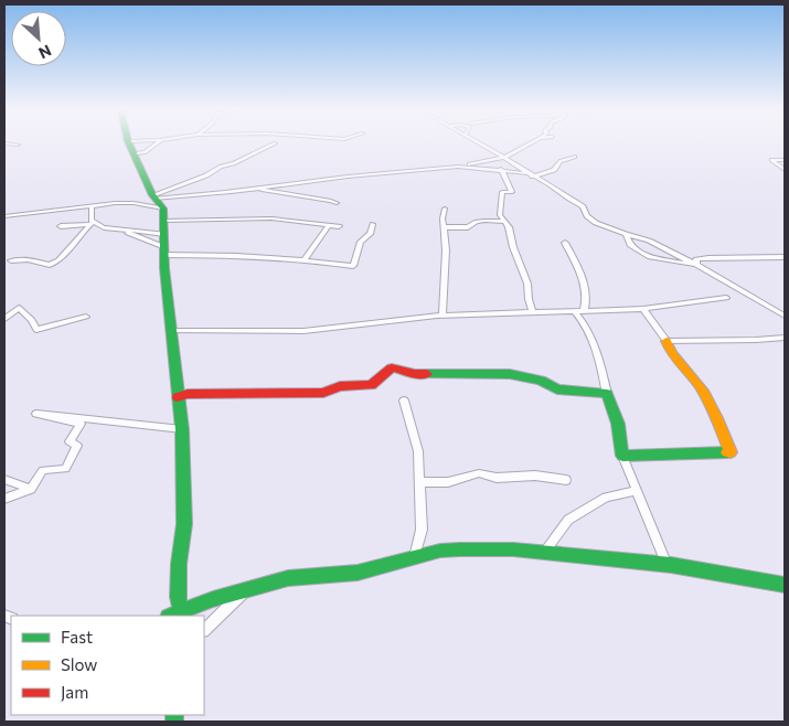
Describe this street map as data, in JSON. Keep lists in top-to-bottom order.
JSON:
{
  "legend": ["Fast", "Slow", "Jam"],
  "north": "bottom right"
}
